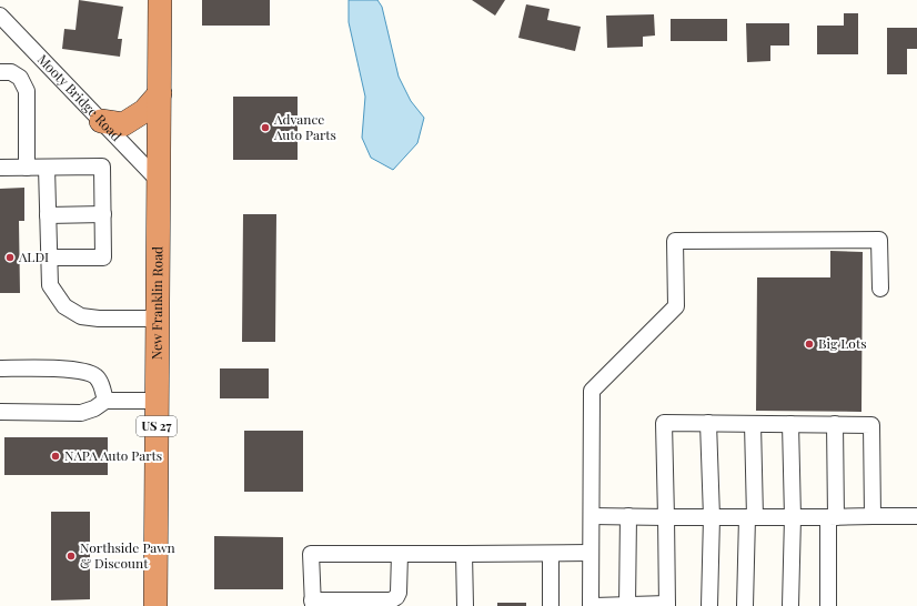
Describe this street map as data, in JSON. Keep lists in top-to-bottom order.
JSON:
{
  "streets": {
    "highway": ["New Franklin Road", "US 27"],
    "street": ["Mooty Bridge Road"]
  },
  "crossings": [
    ["Mooty Bridge Road", "New Franklin Road"]
  ],
  "places": [
    "Advance Auto Parts",
    "ALDI",
    "Big Lots",
    "NAPA Auto Parts",
    "Northside Pawn & Discount"
  ]
}
